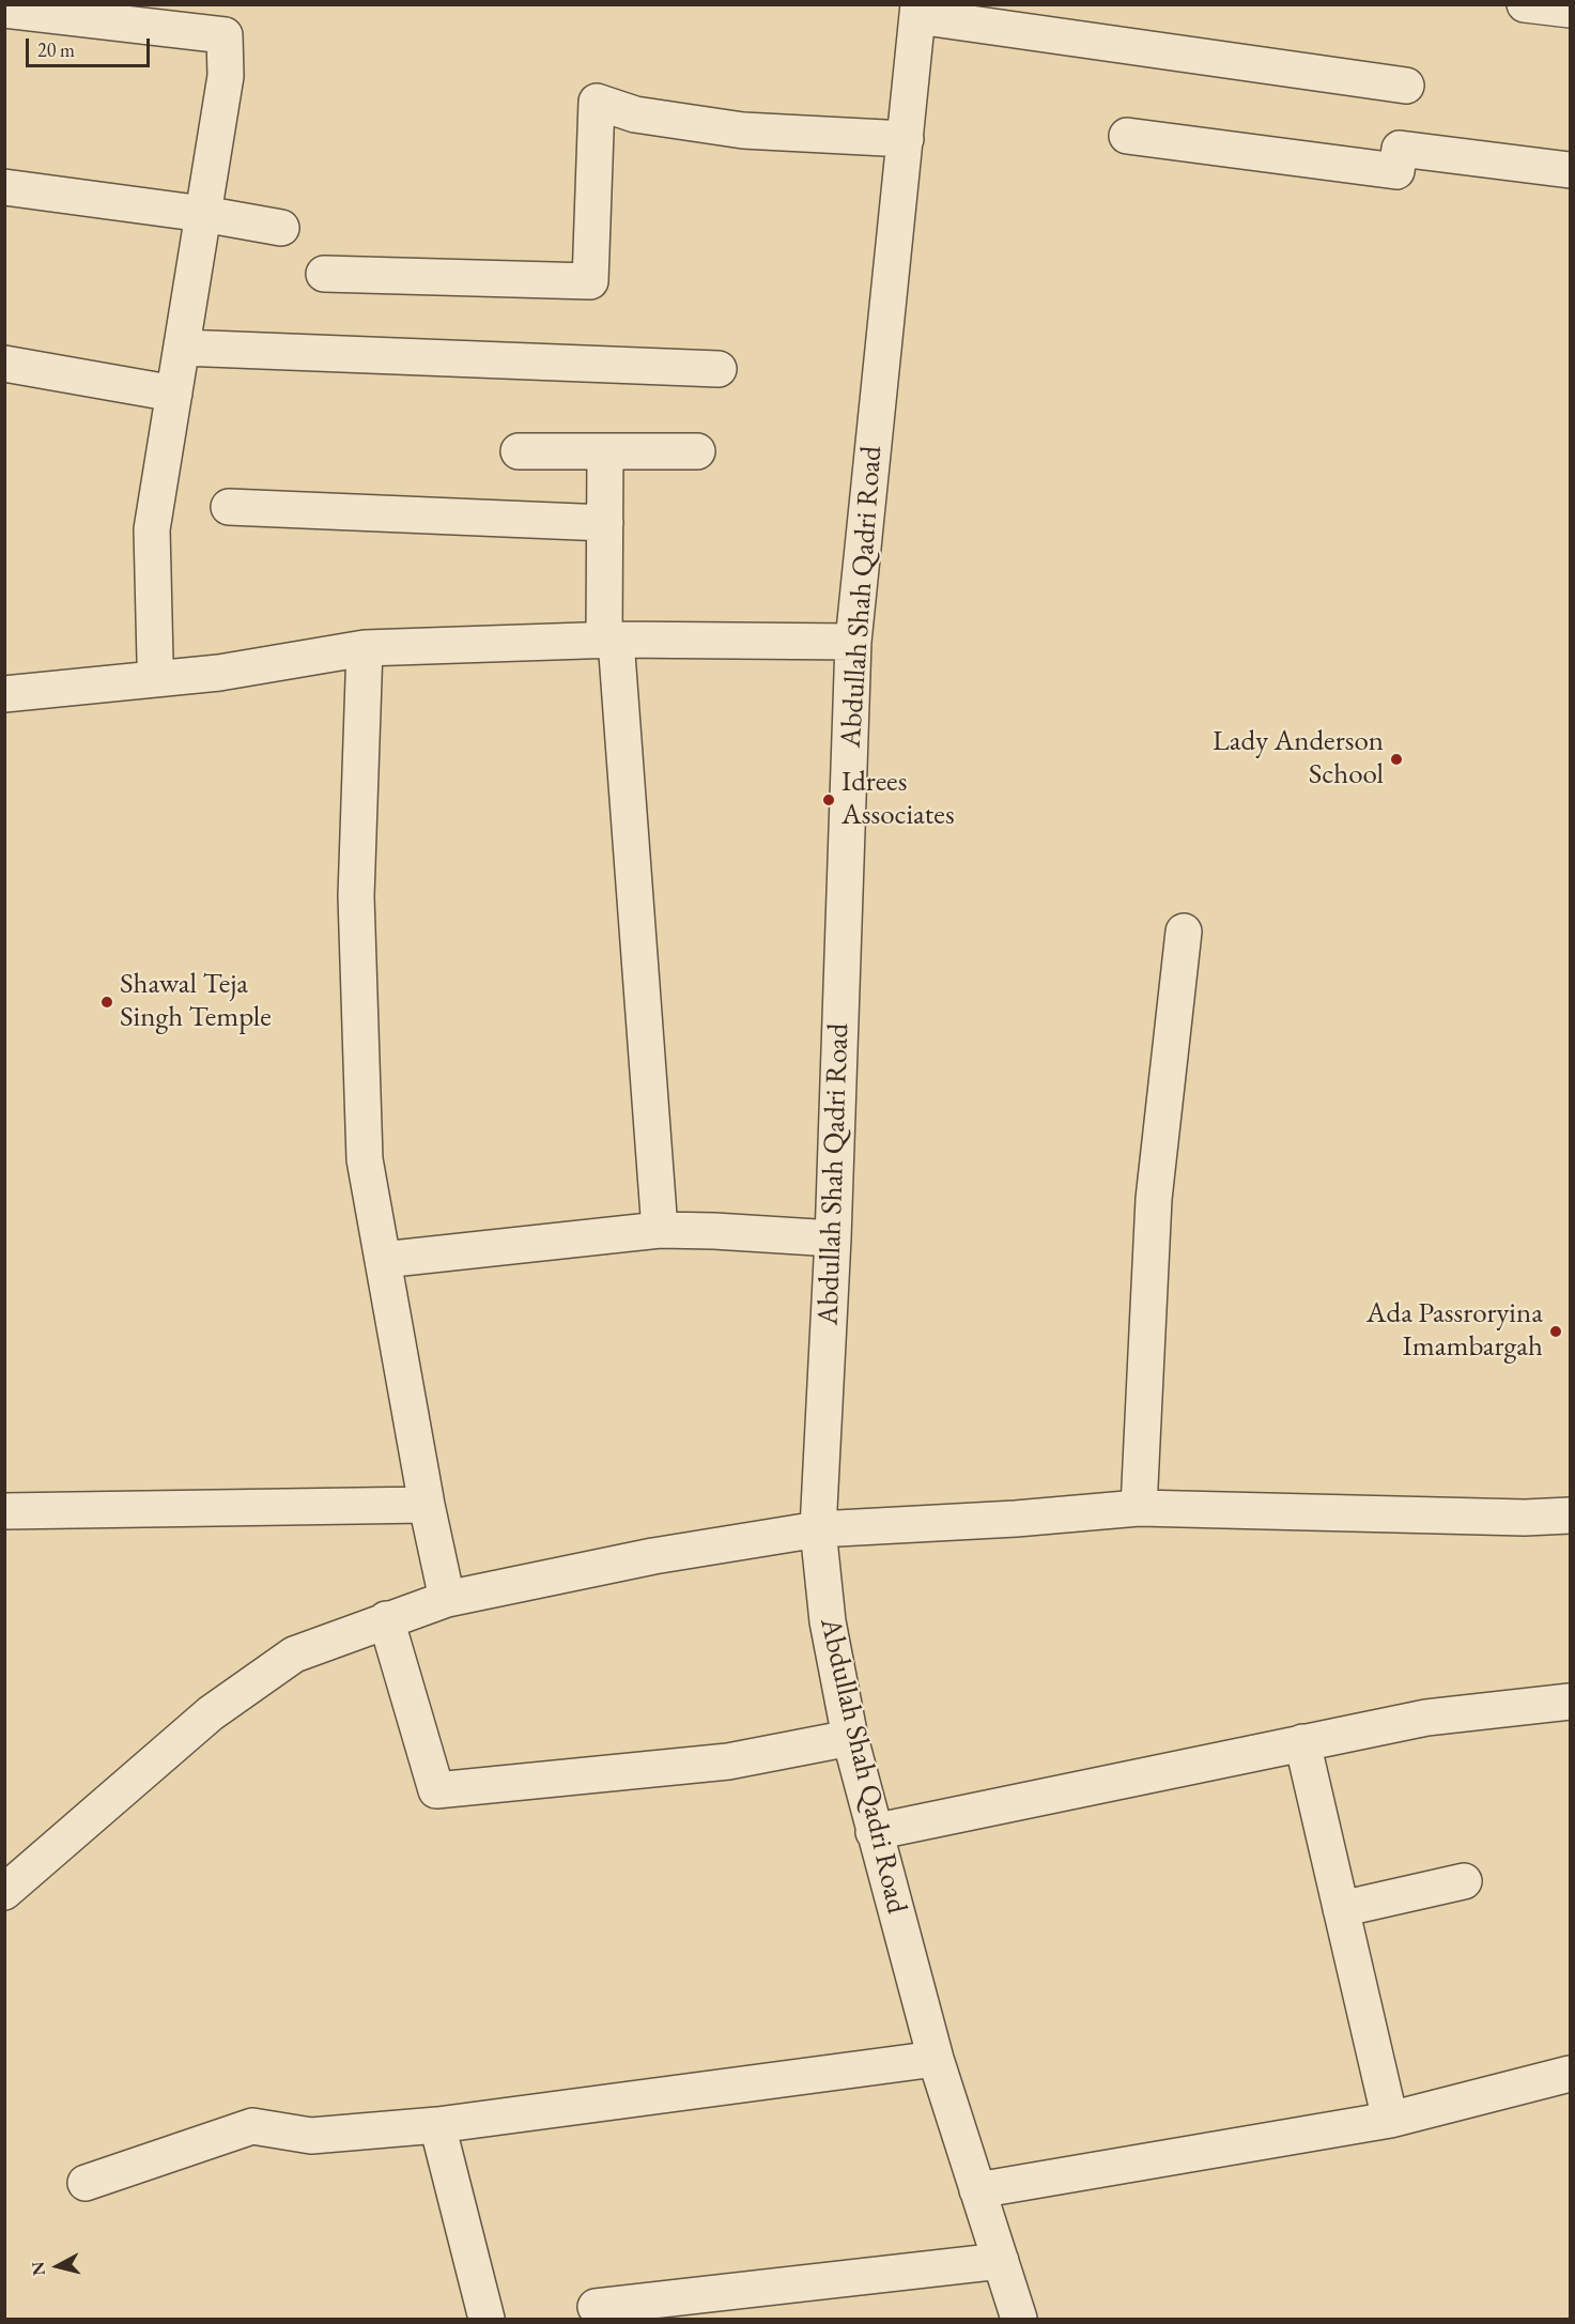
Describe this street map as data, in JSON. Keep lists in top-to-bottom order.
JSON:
{
  "streets": {
    "street": ["Abdullah Shah Qadri Road"]
  },
  "places": [
    "Lady Anderson School",
    "Idrees Associates",
    "Shawal Teja Singh Temple",
    "Ada Passroryina Imambargah"
  ],
  "scale_bar": "20 m",
  "north": "left"
}
